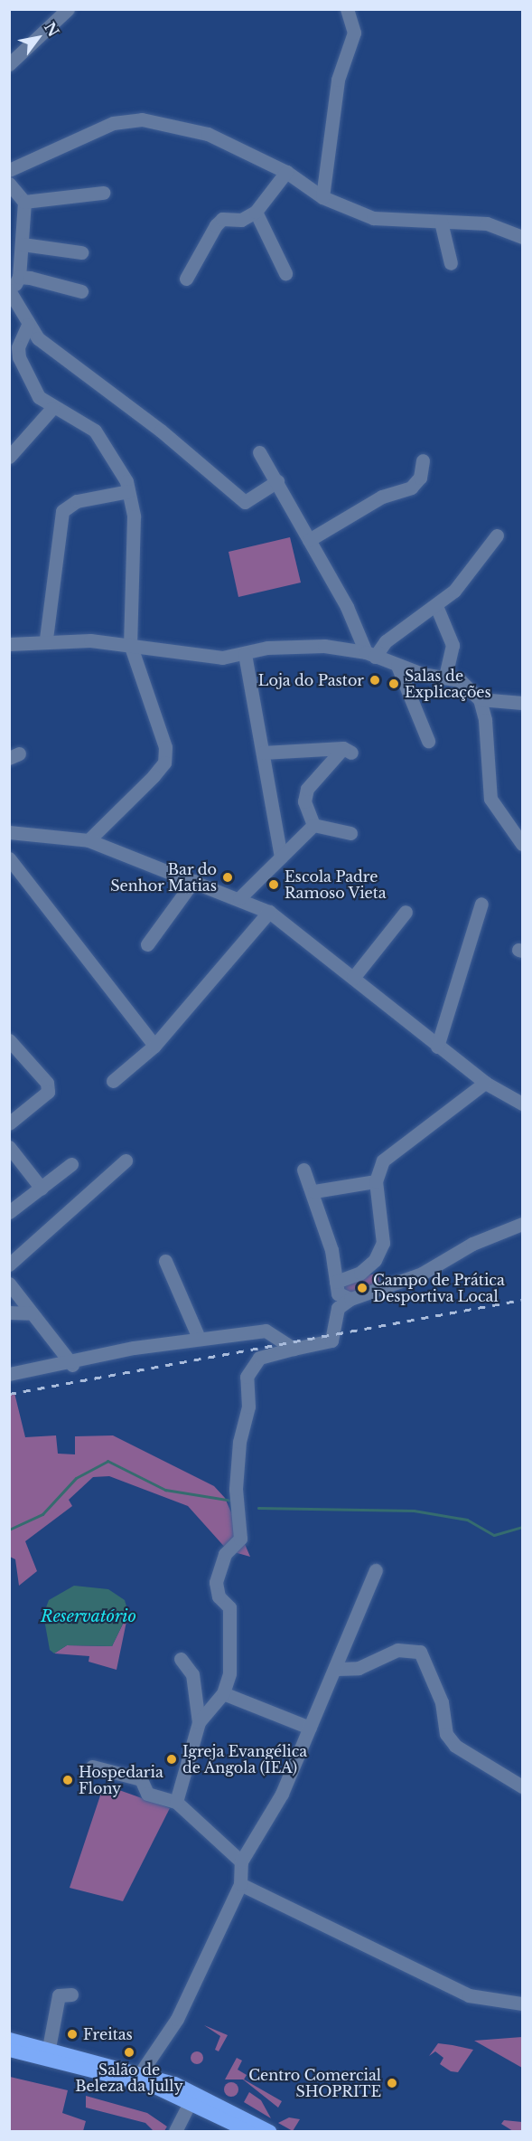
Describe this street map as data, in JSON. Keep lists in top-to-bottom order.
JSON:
{
  "water": ["Reservatório"],
  "places": [
    "Loja do Pastor",
    "Salas de Explicações",
    "Bar do Senhor Matias",
    "Escola Padre Ramoso Vieta",
    "Campo de Prática Desportiva Local",
    "Igreja Evangélica de Angola (IEA)",
    "Hospedaria Flony",
    "Freitas",
    "Salão de Beleza da Jully",
    "Centro Comercial SHOPRITE"
  ],
  "north": "top right"
}
